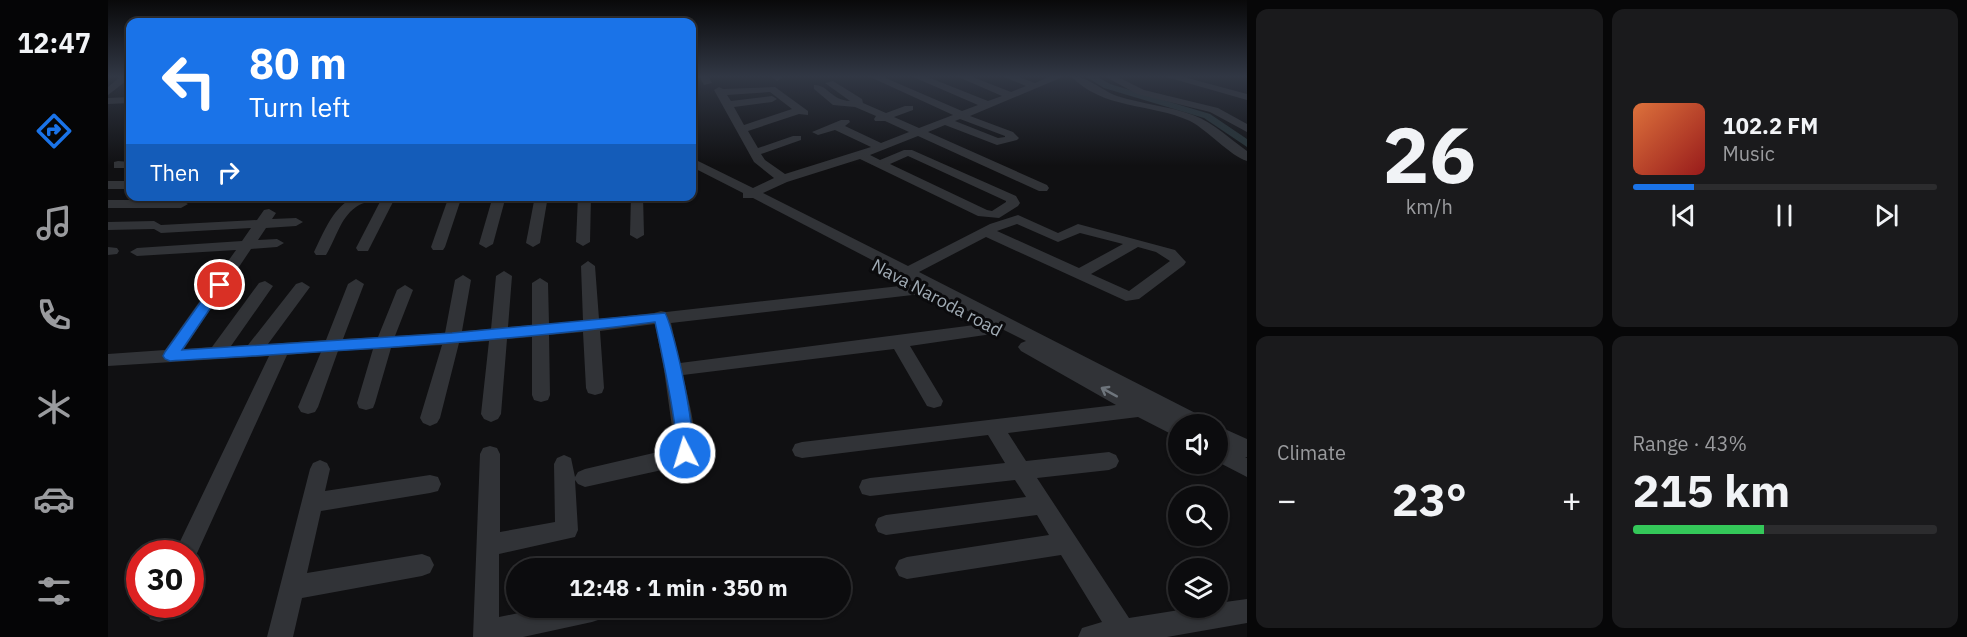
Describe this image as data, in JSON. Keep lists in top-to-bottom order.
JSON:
{
  "streets": {
    "street": ["Nava Naroda road"]
  },
  "page": {
    "tabs": "12:47",
    "tile": [
      ["26", "km/h"],
      "Climate",
      ["Range · 43%", "215 km"]
    ],
    "turn": ["80 m", "Turn left"],
    "song": ["102.2 FM", "Music"],
    "then": "Then",
    "heat": ["−", "23°", "+"],
    "limit": "30",
    "trip": "12:48 · 1 min · 350 m"
  }
}
